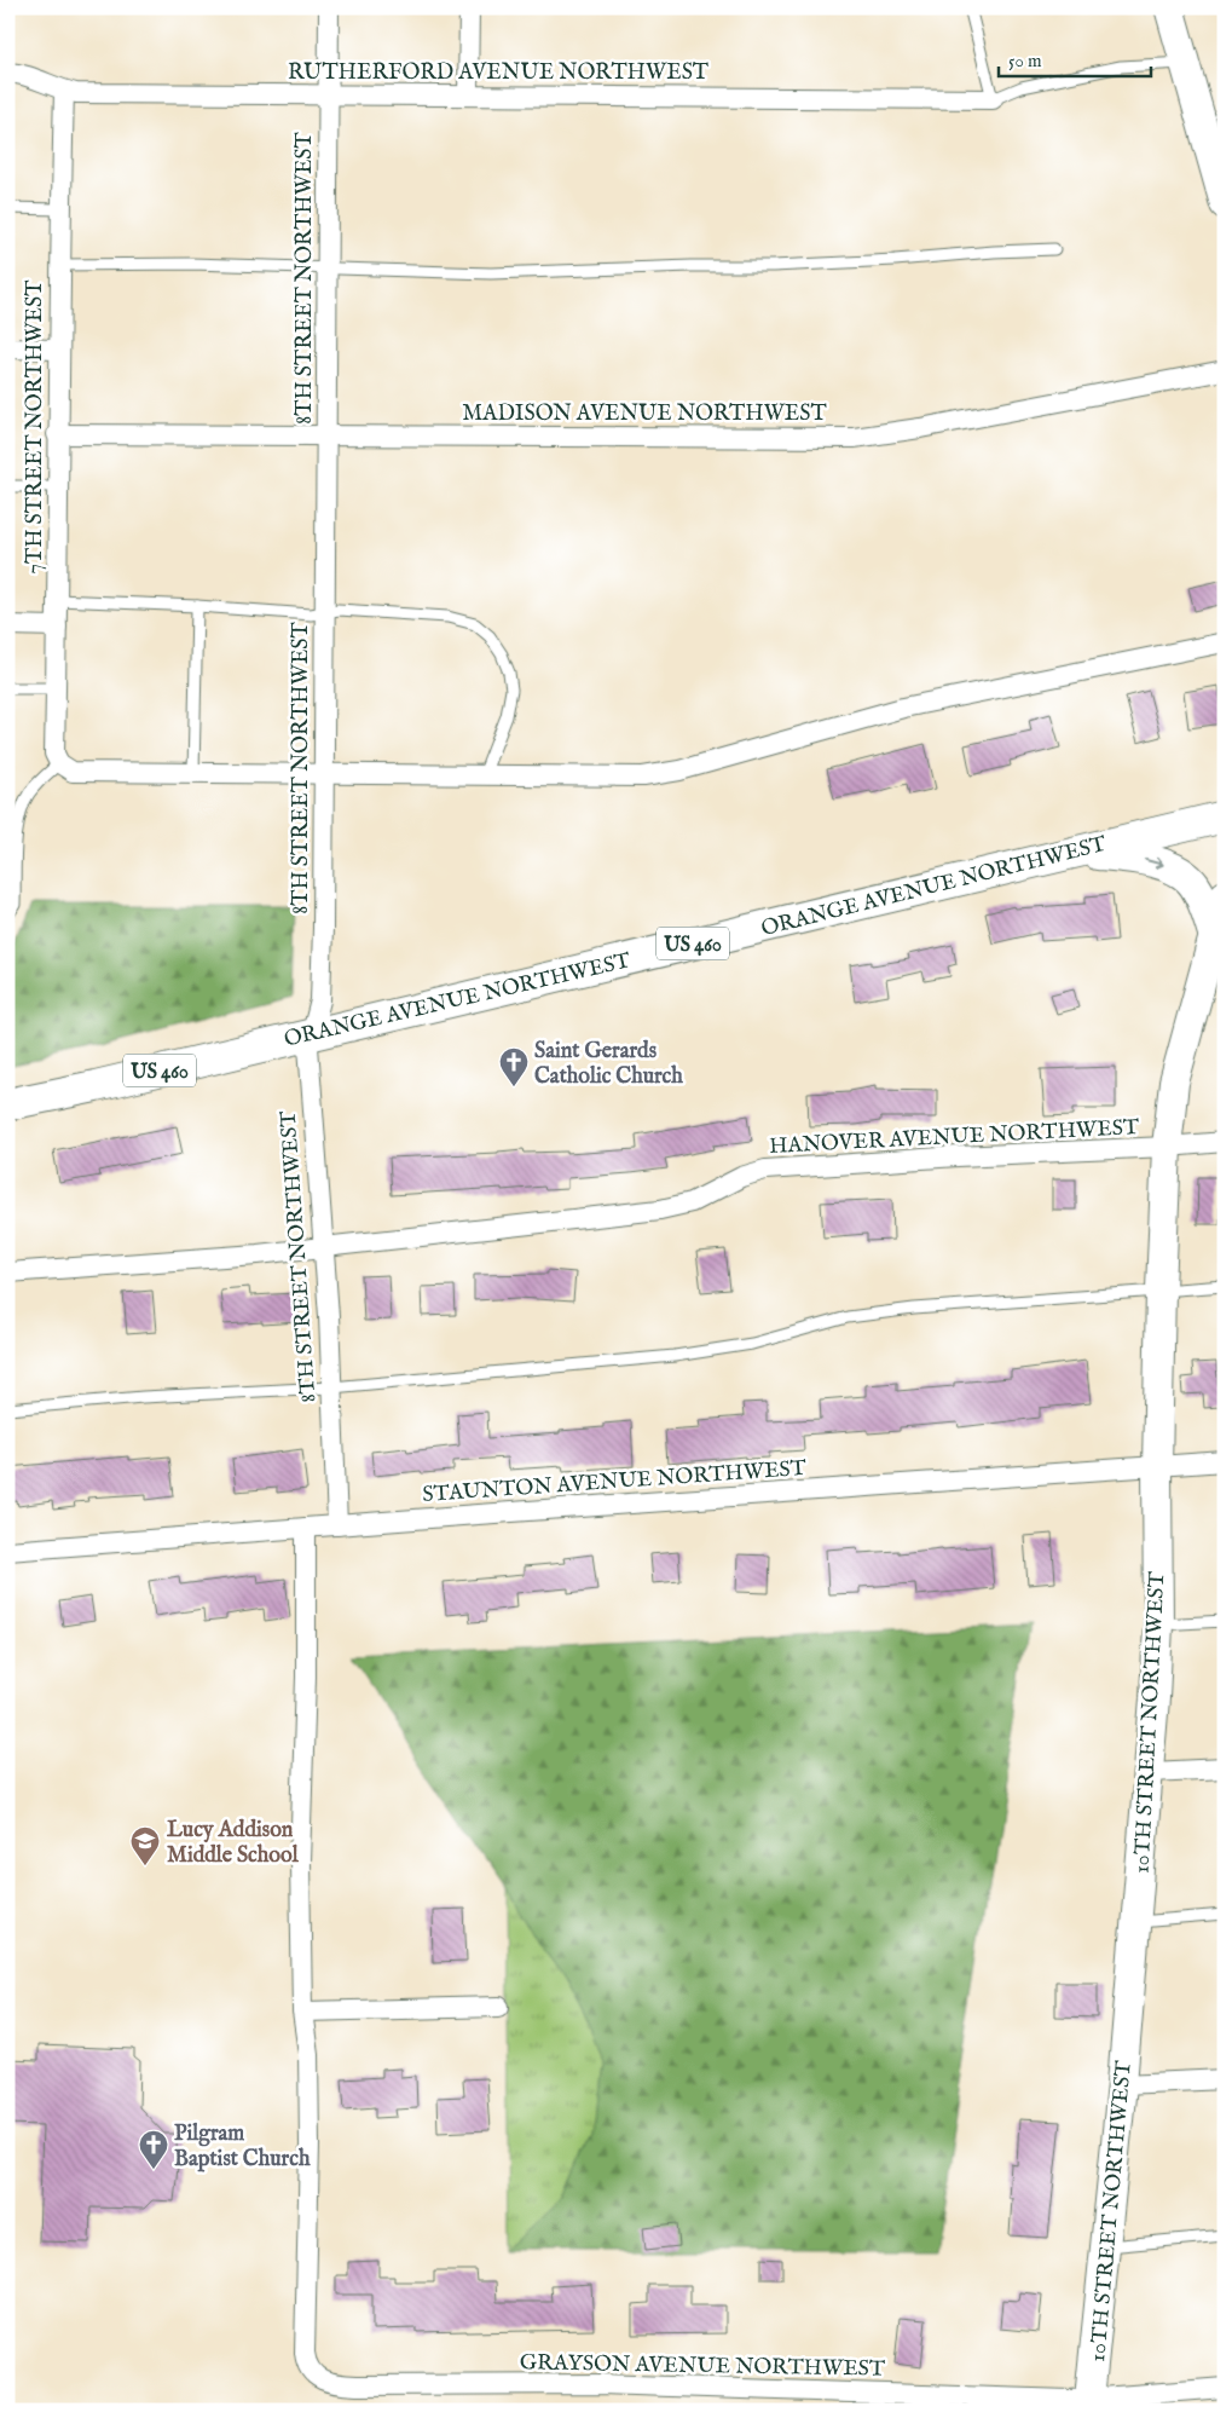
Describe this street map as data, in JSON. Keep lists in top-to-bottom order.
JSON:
{
  "streets": {
    "main road": ["ORANGE AVENUE NORTHWEST", "US 460", "10TH STREET NORTHWEST"],
    "street": [
      "RUTHERFORD AVENUE NORTHWEST",
      "8TH STREET NORTHWEST",
      "MADISON AVENUE NORTHWEST",
      "7TH STREET NORTHWEST",
      "HANOVER AVENUE NORTHWEST",
      "STAUNTON AVENUE NORTHWEST",
      "GRAYSON AVENUE NORTHWEST"
    ]
  },
  "crossings": [
    ["RUTHERFORD AVENUE NORTHWEST", "8TH STREET NORTHWEST"],
    ["RUTHERFORD AVENUE NORTHWEST", "7TH STREET NORTHWEST"],
    ["8TH STREET NORTHWEST", "MADISON AVENUE NORTHWEST"],
    ["8TH STREET NORTHWEST", "ORANGE AVENUE NORTHWEST"],
    ["8TH STREET NORTHWEST", "HANOVER AVENUE NORTHWEST"],
    ["8TH STREET NORTHWEST", "STAUNTON AVENUE NORTHWEST"],
    ["MADISON AVENUE NORTHWEST", "7TH STREET NORTHWEST"],
    ["HANOVER AVENUE NORTHWEST", "10TH STREET NORTHWEST"],
    ["STAUNTON AVENUE NORTHWEST", "10TH STREET NORTHWEST"],
    ["10TH STREET NORTHWEST", "GRAYSON AVENUE NORTHWEST"]
  ],
  "places": {
    "church": ["Saint Gerards Catholic Church", "Pilgram Baptist Church"],
    "school or university": ["Lucy Addison Middle School"]
  },
  "scale_bar": "50 m"
}
